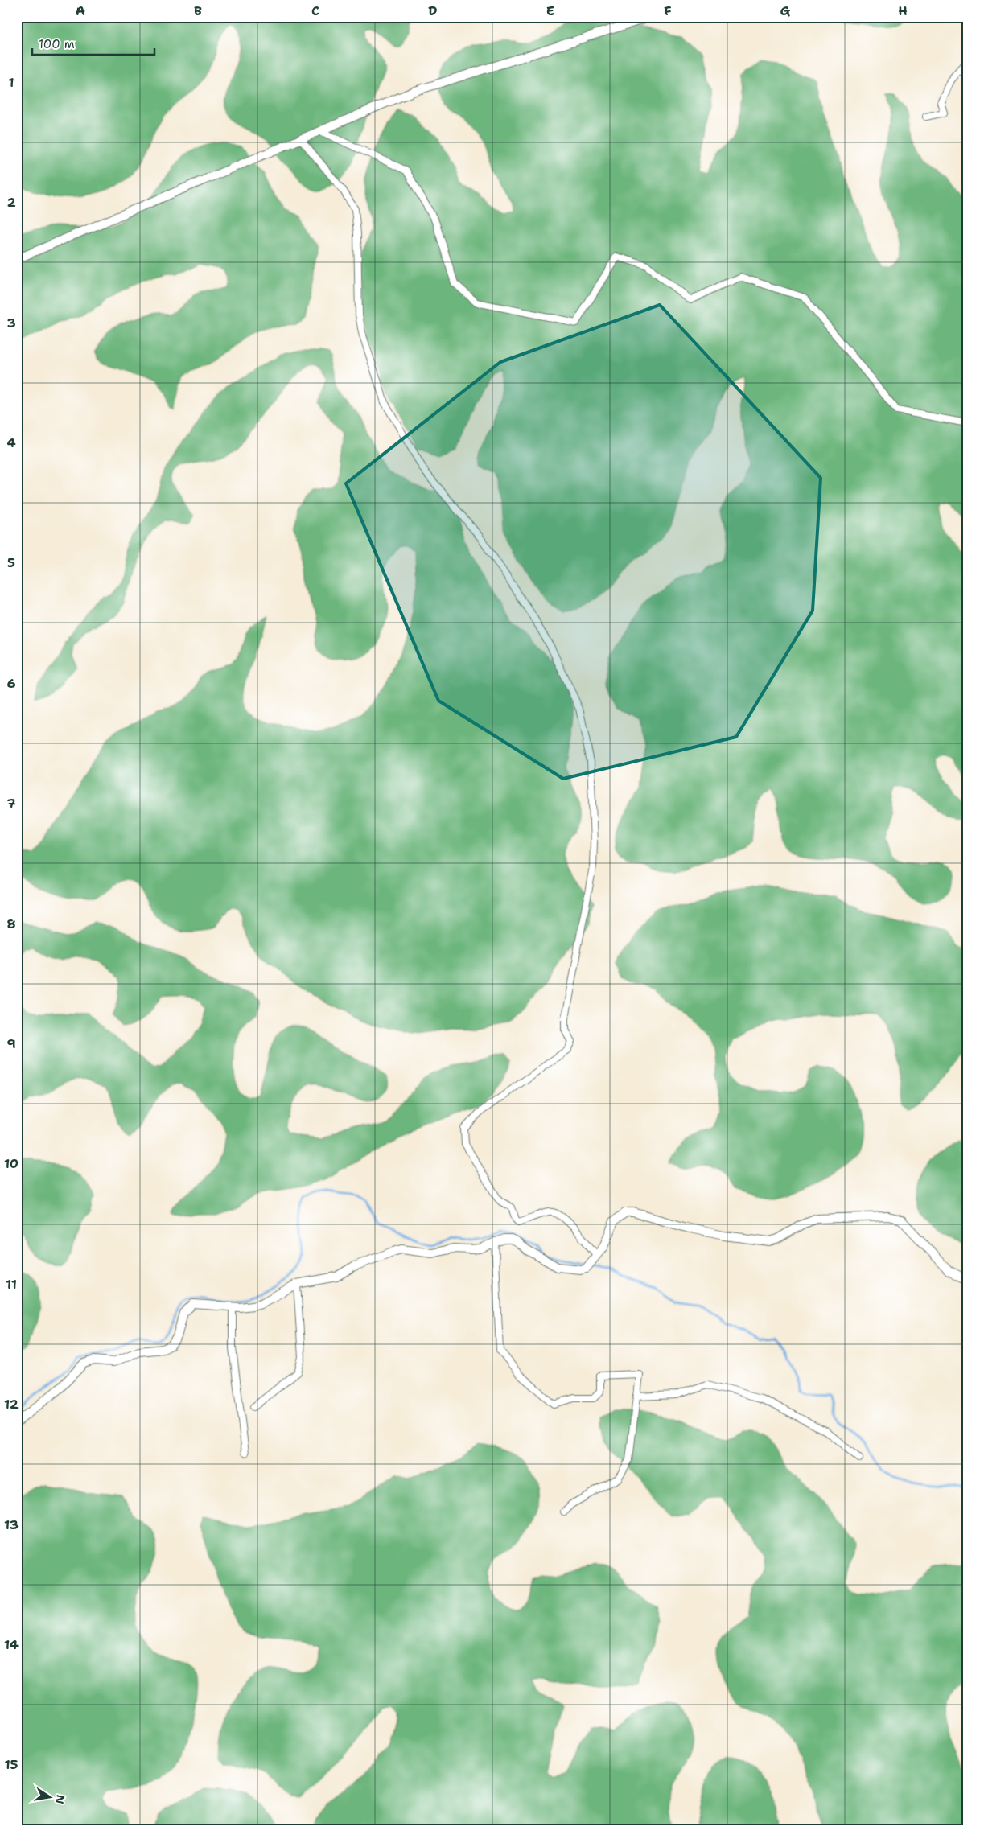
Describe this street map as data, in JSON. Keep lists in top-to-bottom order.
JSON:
{
  "scale_bar": "100 m",
  "north": "right",
  "grid": {
    "columns": [
      "A",
      "B",
      "C",
      "D",
      "E",
      "F",
      "G",
      "H"
    ],
    "rows": [
      "1",
      "2",
      "3",
      "4",
      "5",
      "6",
      "7",
      "8",
      "9",
      "10",
      "11",
      "12",
      "13",
      "14",
      "15"
    ]
  }
}
